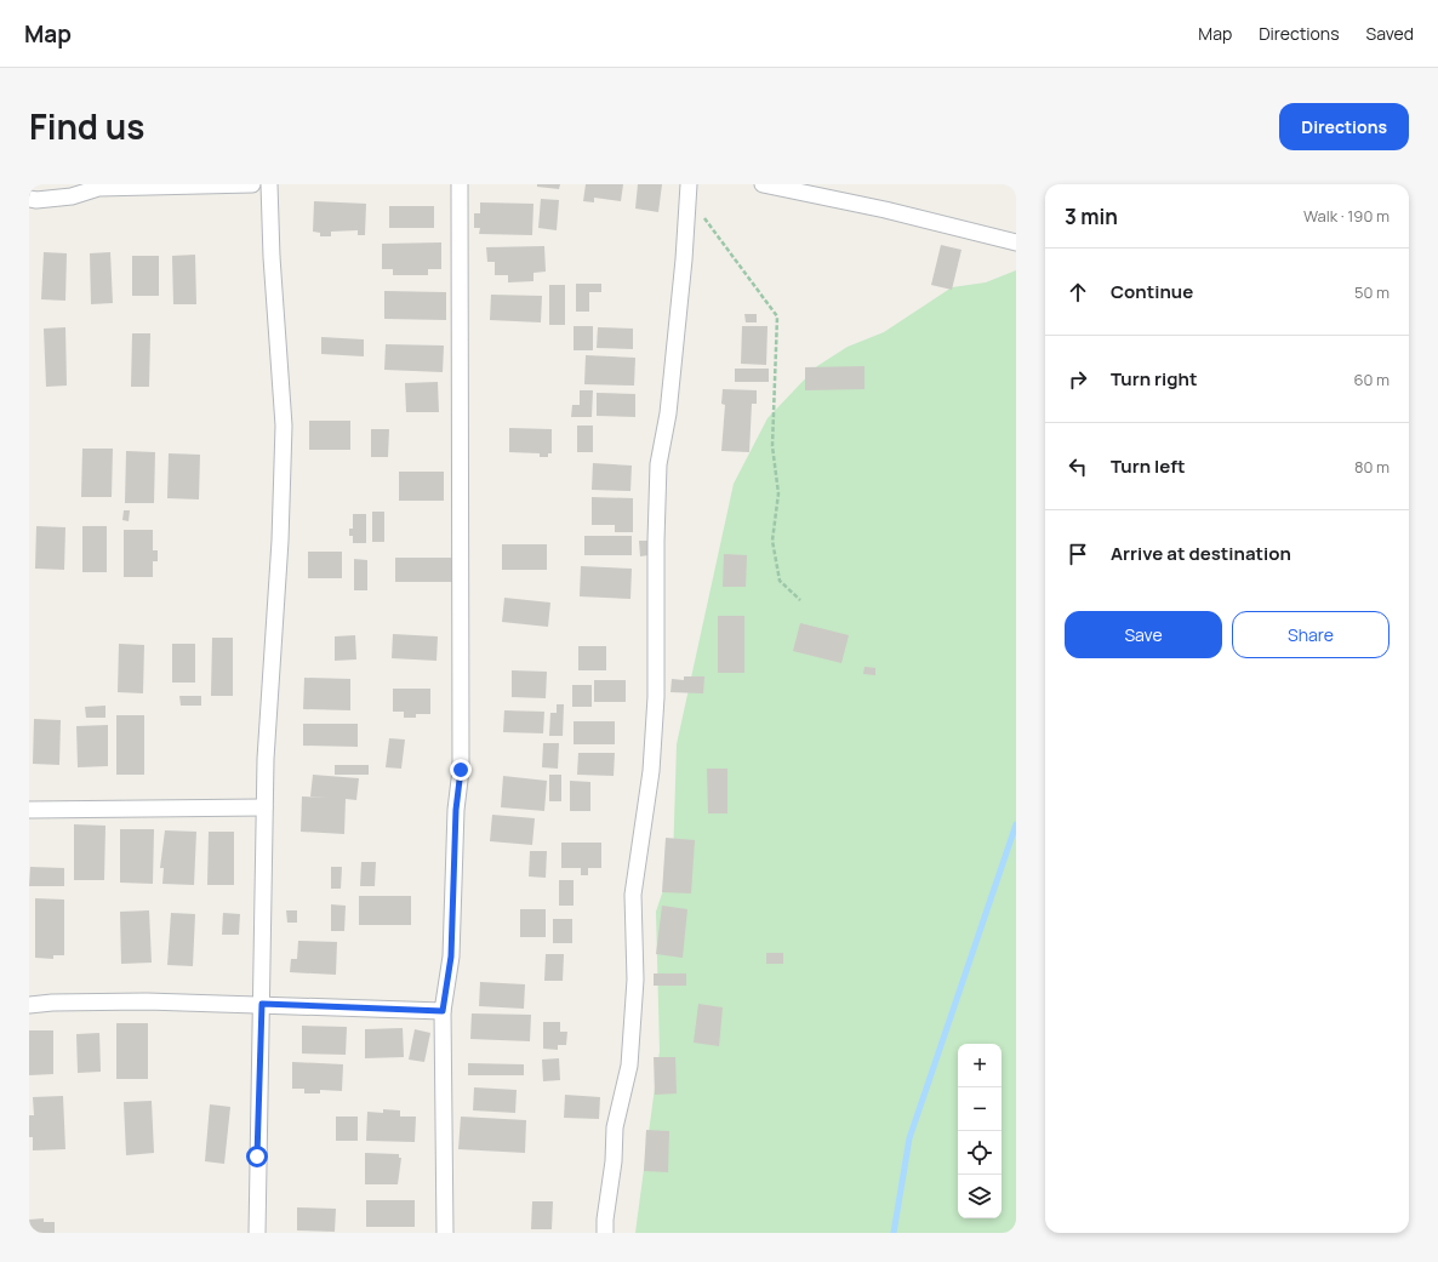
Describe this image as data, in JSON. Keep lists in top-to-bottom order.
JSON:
{
  "page": {
    "header": "Map",
    "nav": ["Map", "Directions", "Saved"],
    "title": "Find us",
    "buttons": [
      "Directions",
      ["Save", "Share"]
    ],
    "heading": ["3 min", "Walk · 190 m"],
    "list": [
      ["Continue", "50 m"],
      ["Turn right", "60 m"],
      ["Turn left", "80 m"],
      "Arrive at destination"
    ],
    "map_buttons": ["+", "−"]
  }
}
